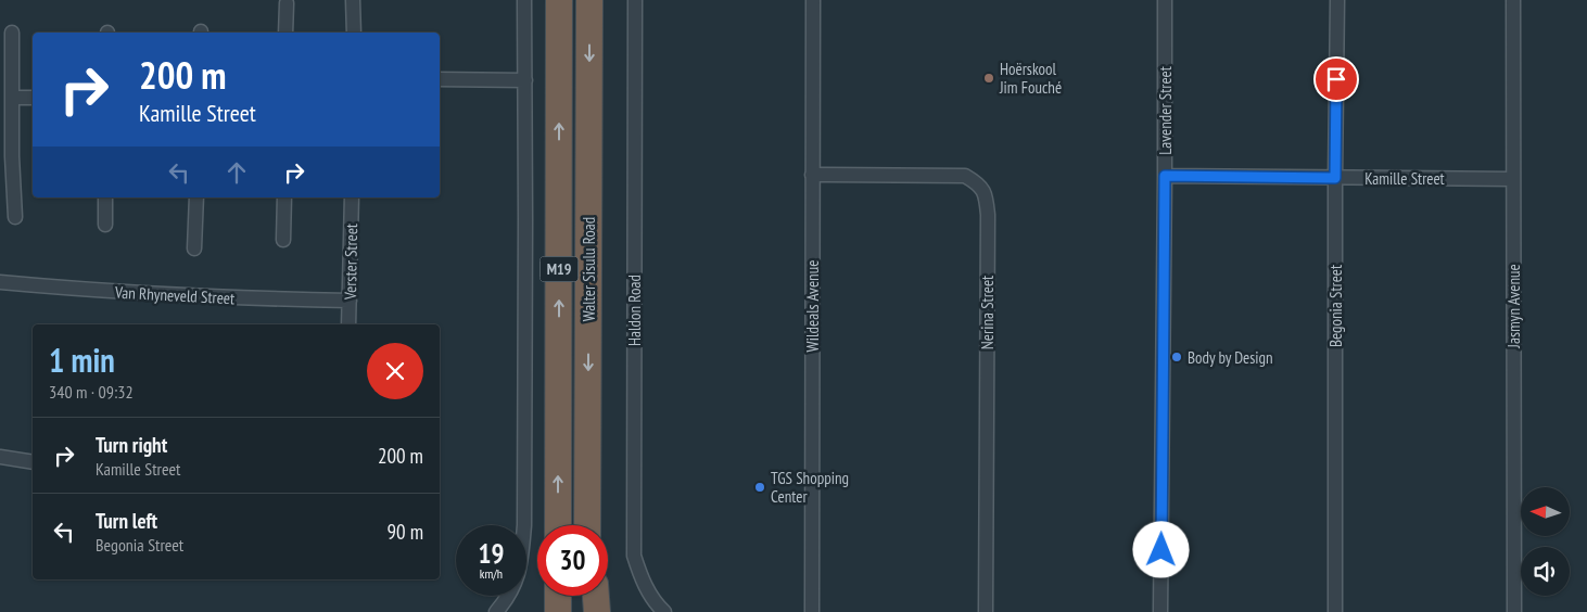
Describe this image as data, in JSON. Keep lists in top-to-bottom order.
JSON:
{
  "streets": {
    "highway": ["M19", "Walter Sisulu Road"],
    "street": [
      "Lavender Street",
      "Kamille Street",
      "Verster Street",
      "Van Rhyneveld Street",
      "Wildeals Avenue",
      "Begonia Street",
      "Jasmyn Avenue",
      "Haldon Road",
      "Nerina Street"
    ]
  },
  "crossings": [
    ["Lavender Street", "Kamille Street"],
    ["Kamille Street", "Begonia Street"],
    ["Kamille Street", "Jasmyn Avenue"],
    ["Verster Street", "Van Rhyneveld Street"],
    ["Wildeals Avenue", "Nerina Street"]
  ],
  "places": ["Hoërskool Jim Fouché", "Body by Design", "TGS Shopping Center"],
  "north": "left",
  "page": {
    "turn": ["200 m", "Kamille Street"],
    "heading": ["1 min", "340 m · 09:32"],
    "list": [
      {
        "name": "Turn right",
        "note": "Kamille Street",
        "value": "200 m"
      },
      {
        "name": "Turn left",
        "note": "Begonia Street",
        "value": "90 m"
      }
    ],
    "speed": "19 km/h",
    "limit": "30"
  }
}
